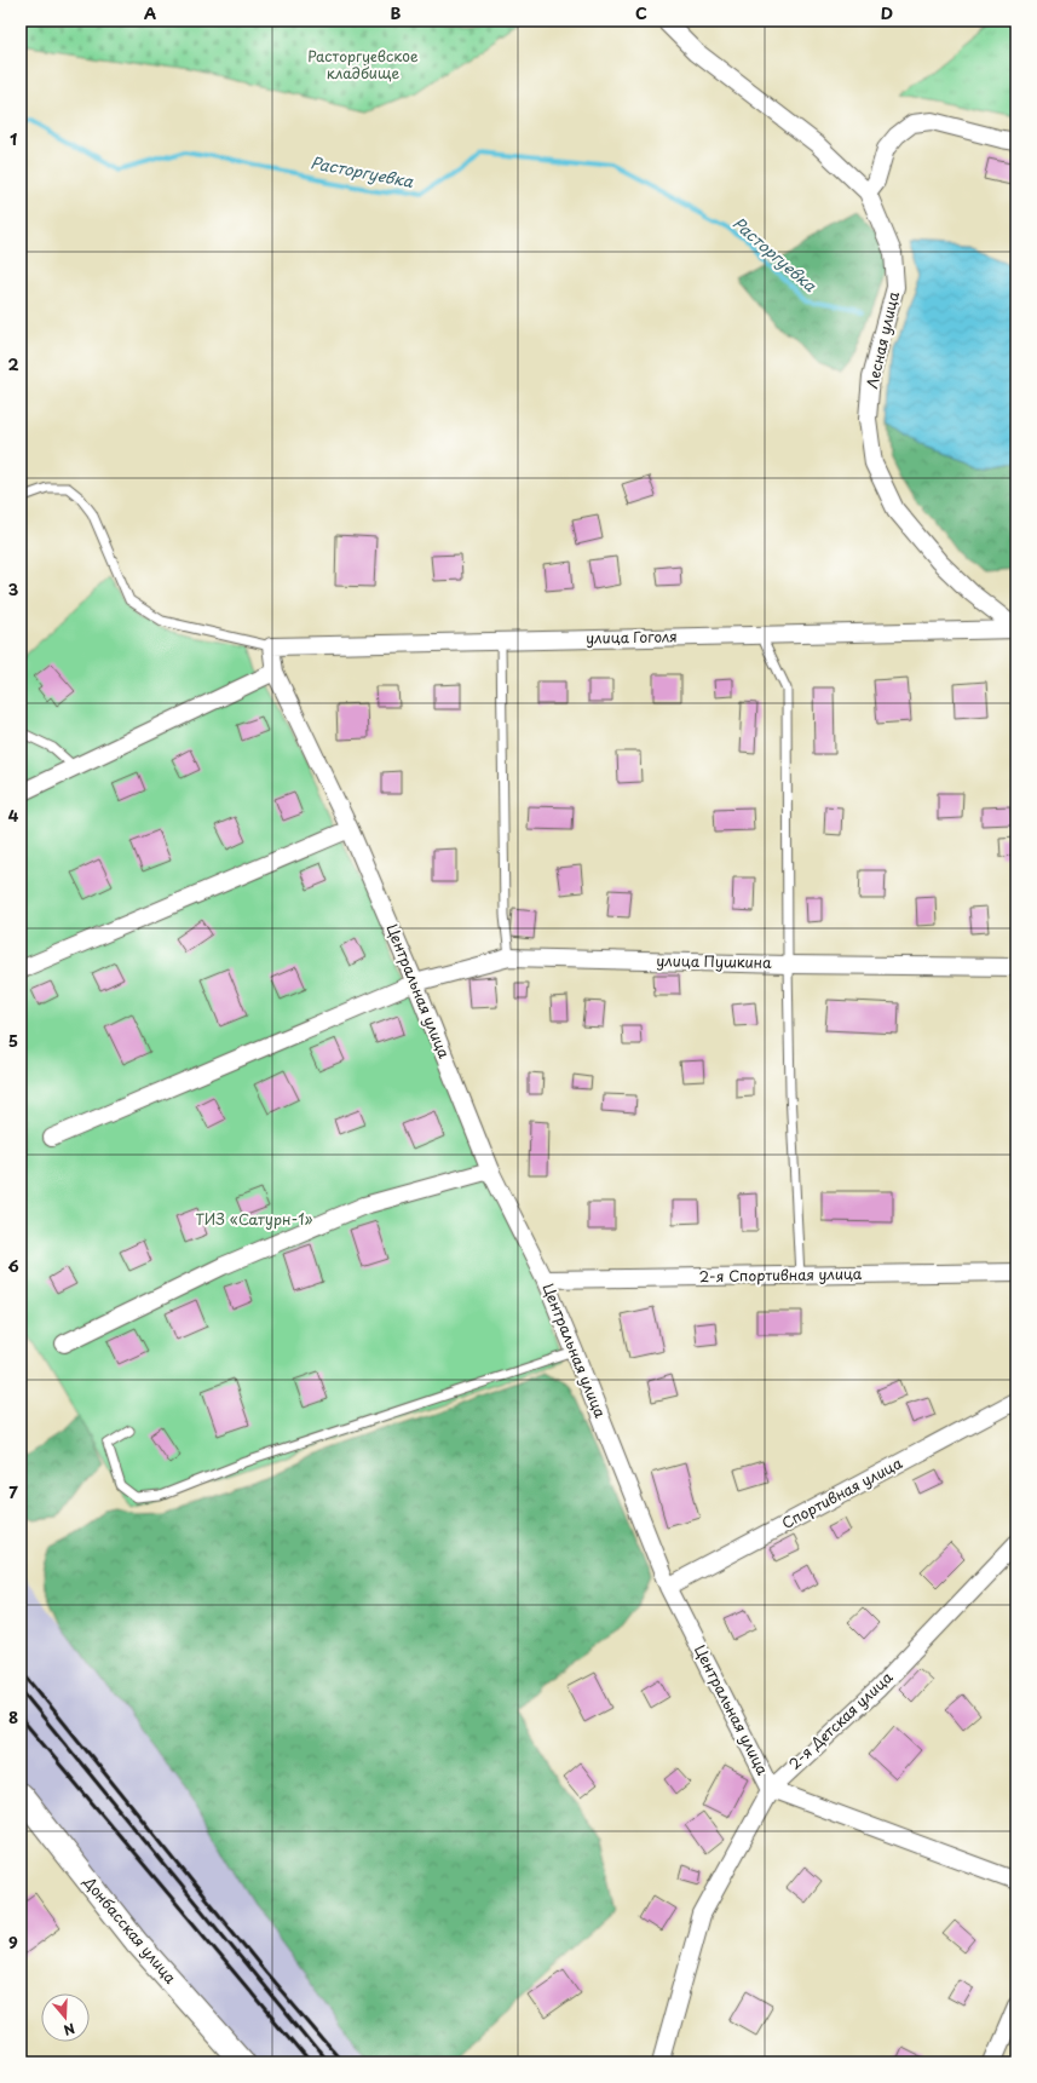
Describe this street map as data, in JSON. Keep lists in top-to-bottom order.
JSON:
{
  "streets": {
    "street": [
      "Лесная улица",
      "улица Гоголя",
      "улица Пушкина",
      "Центральная улица",
      "2-я Спортивная улица",
      "Спортивная улица",
      "2-я Детская улица",
      "Донбасская улица"
    ]
  },
  "crossings": [
    ["Лесная улица", "улица Гоголя"],
    ["улица Пушкина", "Центральная улица"],
    ["Центральная улица", "2-я Спортивная улица"],
    ["Центральная улица", "Спортивная улица"],
    ["Центральная улица", "2-я Детская улица"]
  ],
  "water": ["Расторгуевка"],
  "parks": ["Расторгуевское кладбище", "ТИЗ «Сатурн-1»"],
  "north": "bottom",
  "grid": {
    "columns": [
      "A",
      "B",
      "C",
      "D"
    ],
    "rows": [
      "1",
      "2",
      "3",
      "4",
      "5",
      "6",
      "7",
      "8",
      "9"
    ]
  }
}
